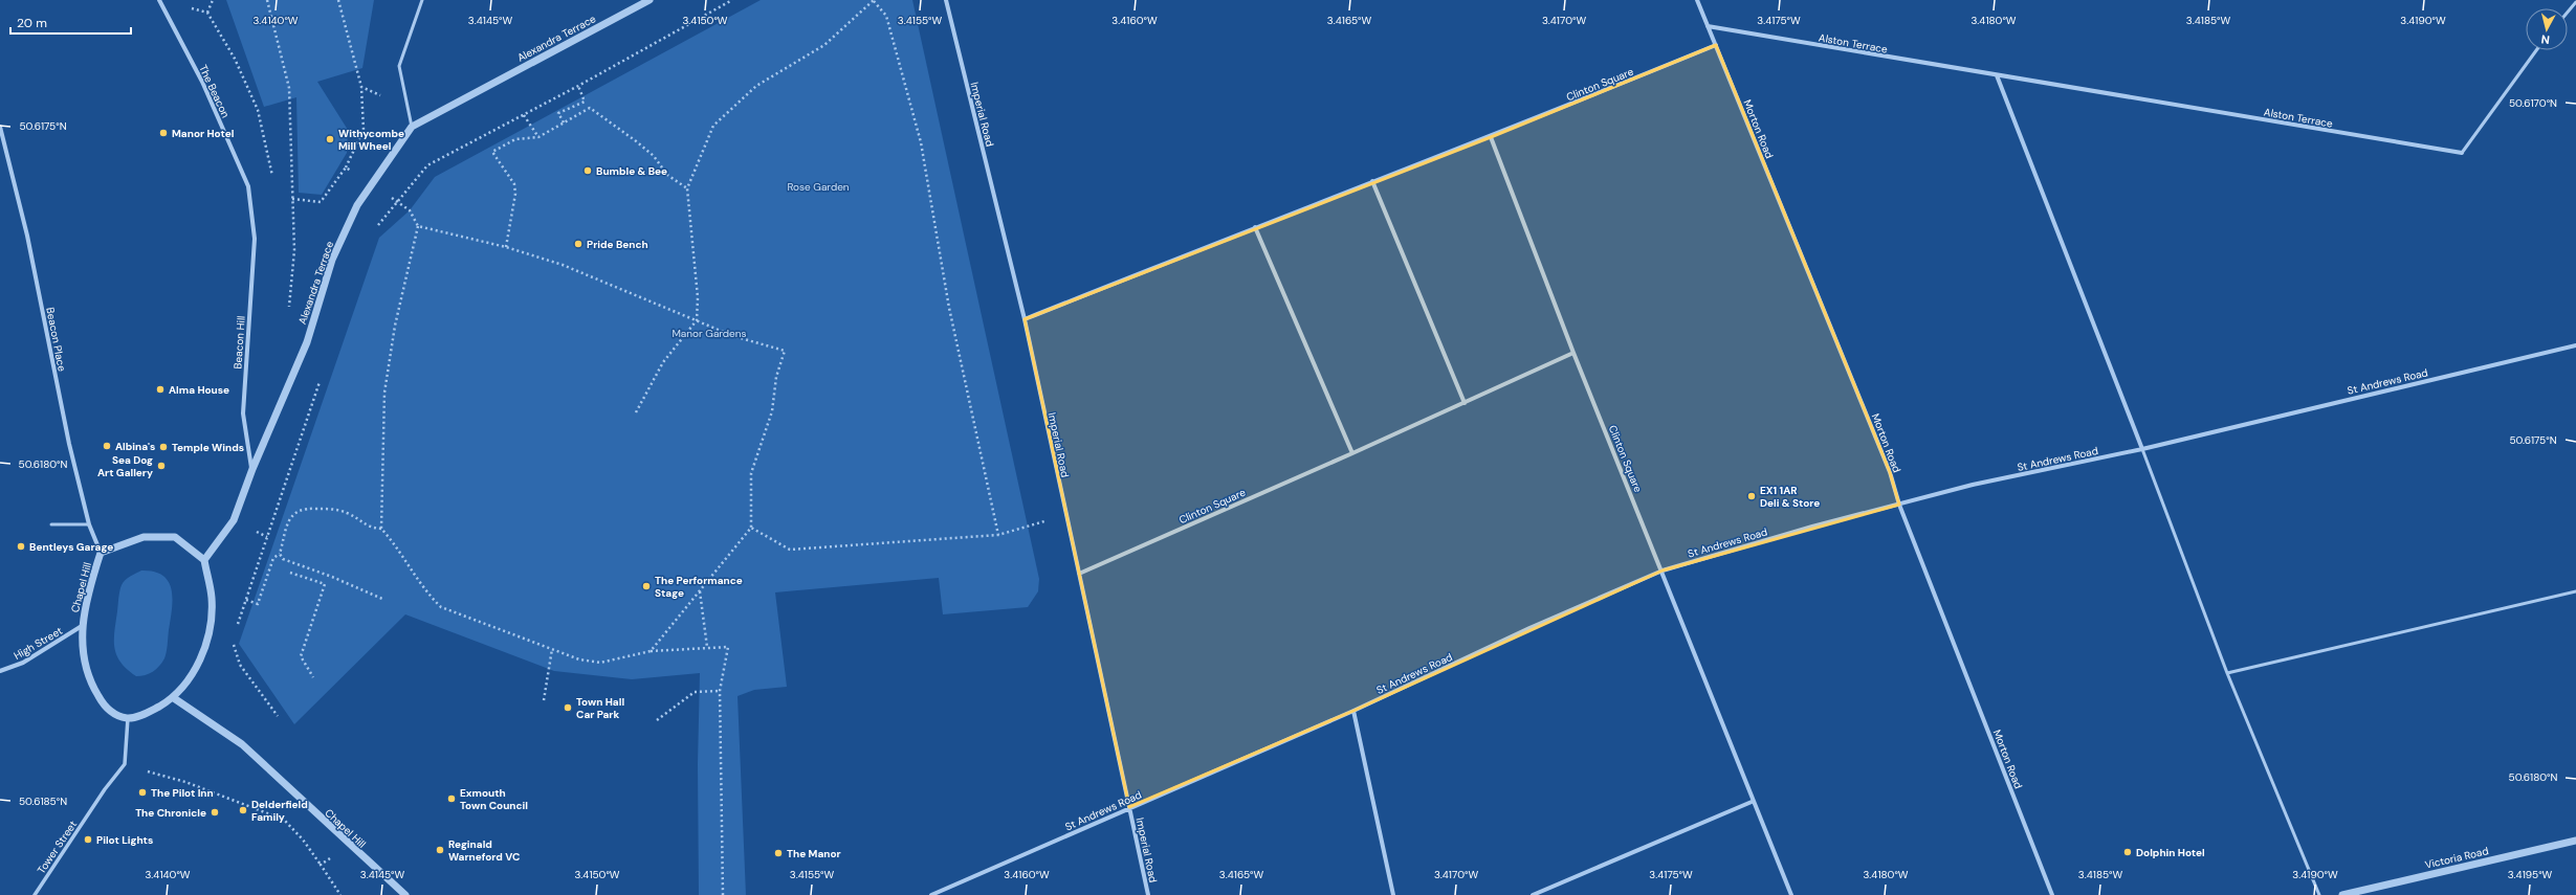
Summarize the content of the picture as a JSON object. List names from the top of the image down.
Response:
{
  "streets": {
    "street": [
      "Alexandra Terrace",
      "Alston Terrace",
      "Clinton Square",
      "The Beacon",
      "Imperial Road",
      "Morton Road",
      "Beacon Place",
      "Beacon Hill",
      "St Andrews Road",
      "Chapel Hill",
      "High Street",
      "Tower Street",
      "Victoria Road"
    ]
  },
  "crossings": [
    ["Alexandra Terrace", "Beacon Hill"],
    ["Alexandra Terrace", "Chapel Hill"],
    ["Alston Terrace", "Morton Road"],
    ["Clinton Square", "Imperial Road"],
    ["Clinton Square", "Morton Road"],
    ["Clinton Square", "St Andrews Road"],
    ["The Beacon", "Beacon Hill"],
    ["Imperial Road", "St Andrews Road"],
    ["Morton Road", "St Andrews Road"],
    ["Beacon Place", "Chapel Hill"],
    ["Chapel Hill", "High Street"]
  ],
  "parks": ["Rose Garden", "Manor Gardens"],
  "places": [
    "Manor Hotel",
    "Withycombe Mill Wheel",
    "Bumble & Bee",
    "Pride Bench",
    "Alma House",
    "Albina's",
    "Temple Winds",
    "Sea Dog Art Gallery",
    "EX1 1AR Deli & Store",
    "Bentleys Garage",
    "The Performance Stage",
    "Town Hall Car Park",
    "The Pilot Inn",
    "Exmouth Town Council",
    "Delderfield Family",
    "The Chronicle",
    "Pilot Lights",
    "Reginald Warneford VC",
    "Dolphin Hotel",
    "The Manor"
  ],
  "scale_bar": "20 m",
  "north": "bottom",
  "coordinates": [
    "3.4140°W",
    "3.4145°W",
    "3.4150°W",
    "3.4155°W",
    "3.4160°W",
    "3.4165°W",
    "3.4170°W",
    "3.4175°W",
    "3.4180°W",
    "3.4185°W",
    "3.4190°W",
    "50.6170°N",
    "50.6175°N",
    "50.6180°N",
    "50.6185°N",
    "3.4195°W"
  ]
}
